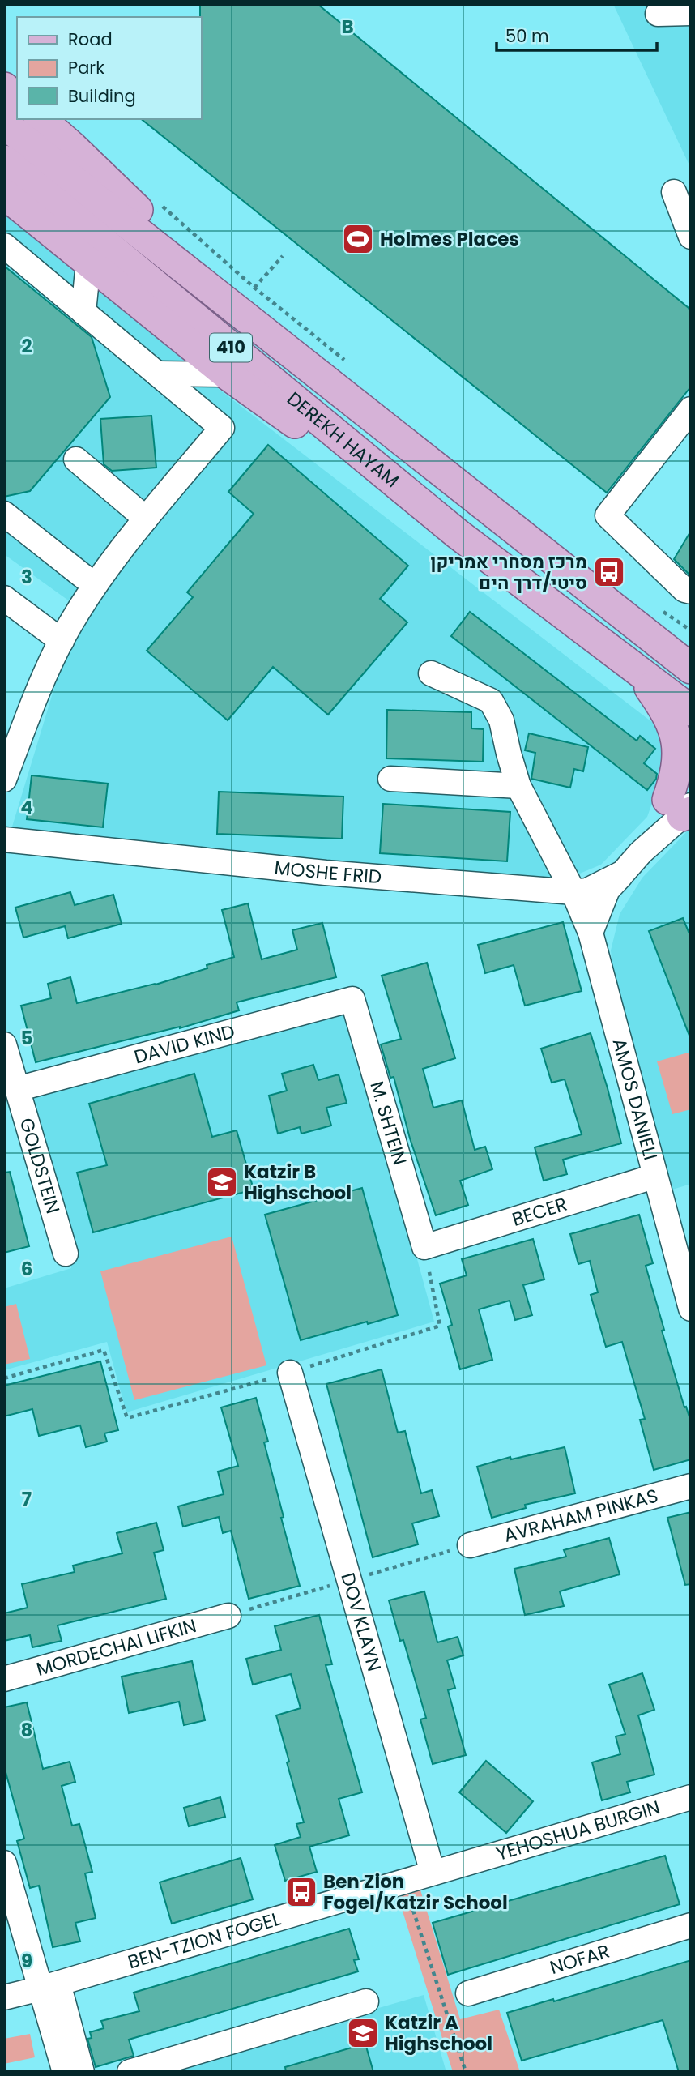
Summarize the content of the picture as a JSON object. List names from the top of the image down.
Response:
{
  "streets": {
    "main road": ["410", "DEREKH HAYAM"],
    "street": [
      "MOSHE FRID",
      "DAVID KIND",
      "AMOS DANIELI",
      "M. SHTEIN",
      "GOLDSTEIN",
      "BECER",
      "AVRAHAM PINKAS",
      "DOV KLAYN",
      "MORDECHAI LIFKIN",
      "YEHOSHUA BURGIN",
      "BEN-TZION FOGEL",
      "NOFAR"
    ]
  },
  "crossings": [
    ["MOSHE FRID", "AMOS DANIELI"],
    ["DAVID KIND", "M. SHTEIN"],
    ["DAVID KIND", "GOLDSTEIN"],
    ["AMOS DANIELI", "BECER"],
    ["M. SHTEIN", "BECER"],
    ["DOV KLAYN", "YEHOSHUA BURGIN"],
    ["DOV KLAYN", "BEN-TZION FOGEL"],
    ["YEHOSHUA BURGIN", "BEN-TZION FOGEL"]
  ],
  "places": {
    "sports": ["Holmes Places"],
    "bus stop": ["מרכז מסחרי אמריקן סיטי/דרך הים", "Ben Zion Fogel/Katzir School"],
    "school or university": ["Katzir B Highschool", "Katzir A Highschool"]
  },
  "legend": ["Road", "Park", "Building"],
  "scale_bar": "50 m",
  "grid": {
    "columns": ["B"],
    "rows": [
      "2",
      "3",
      "4",
      "5",
      "6",
      "7",
      "8",
      "9"
    ]
  }
}
